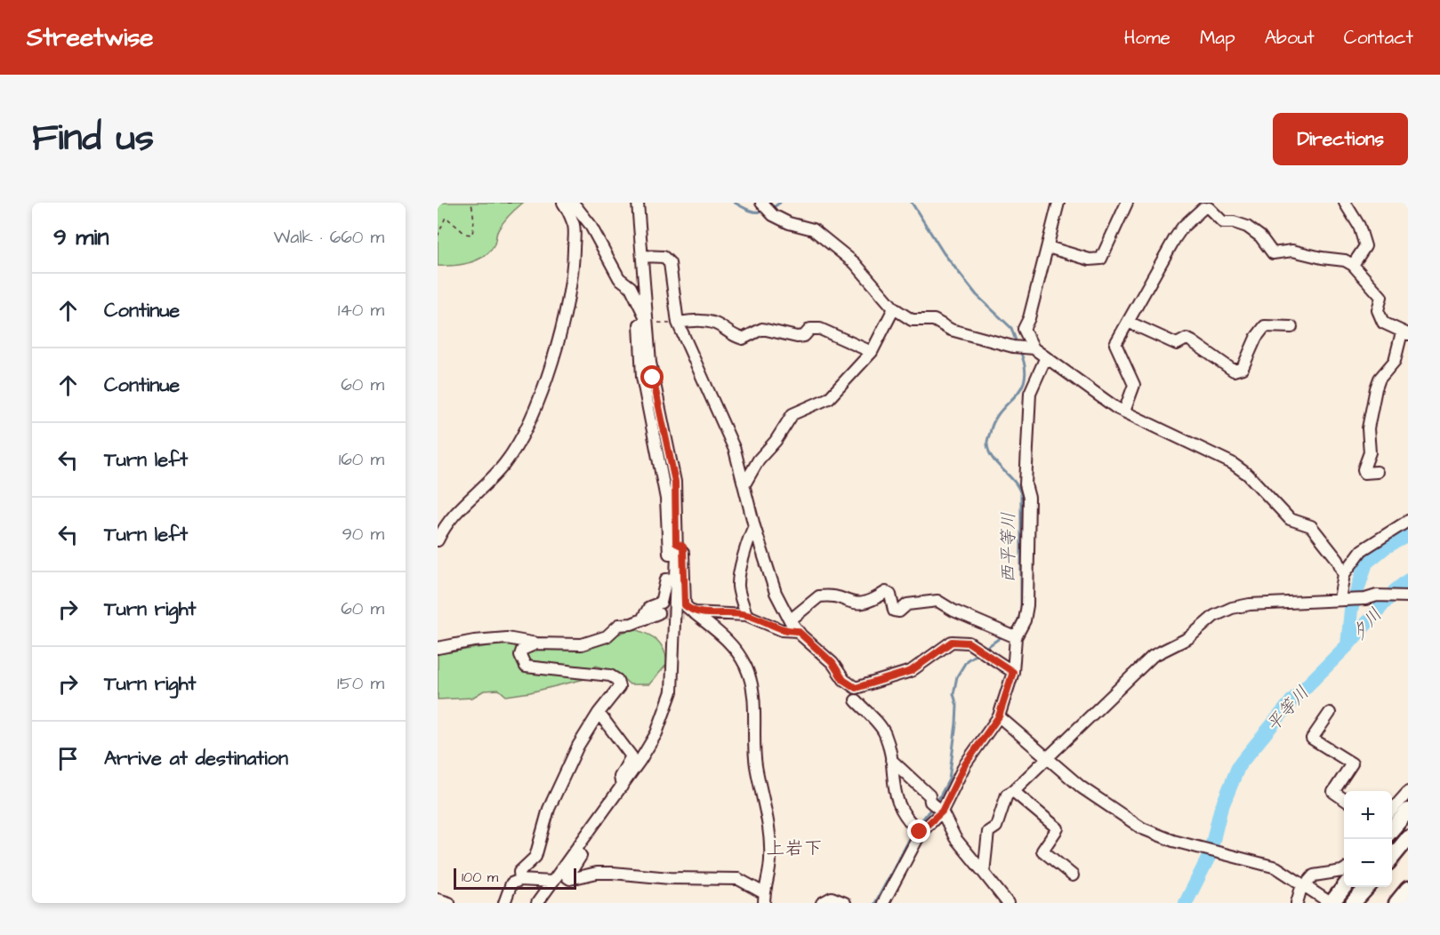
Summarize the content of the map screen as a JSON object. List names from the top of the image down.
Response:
{
  "districts": ["上岩下"],
  "water": ["西平等川", "夕川", "平等川"],
  "scale_bar": "100 m",
  "page": {
    "header": "Streetwise",
    "nav": [
      "Home",
      "Map",
      "About",
      "Contact"
    ],
    "title": "Find us",
    "buttons": "Directions",
    "heading": ["9 min", "Walk · 660 m"],
    "list": [
      ["Continue", "140 m"],
      ["Continue", "60 m"],
      ["Turn left", "160 m"],
      ["Turn left", "90 m"],
      ["Turn right", "60 m"],
      ["Turn right", "150 m"],
      "Arrive at destination"
    ],
    "map_buttons": ["+", "−"],
    "scale": "100 m"
  }
}
